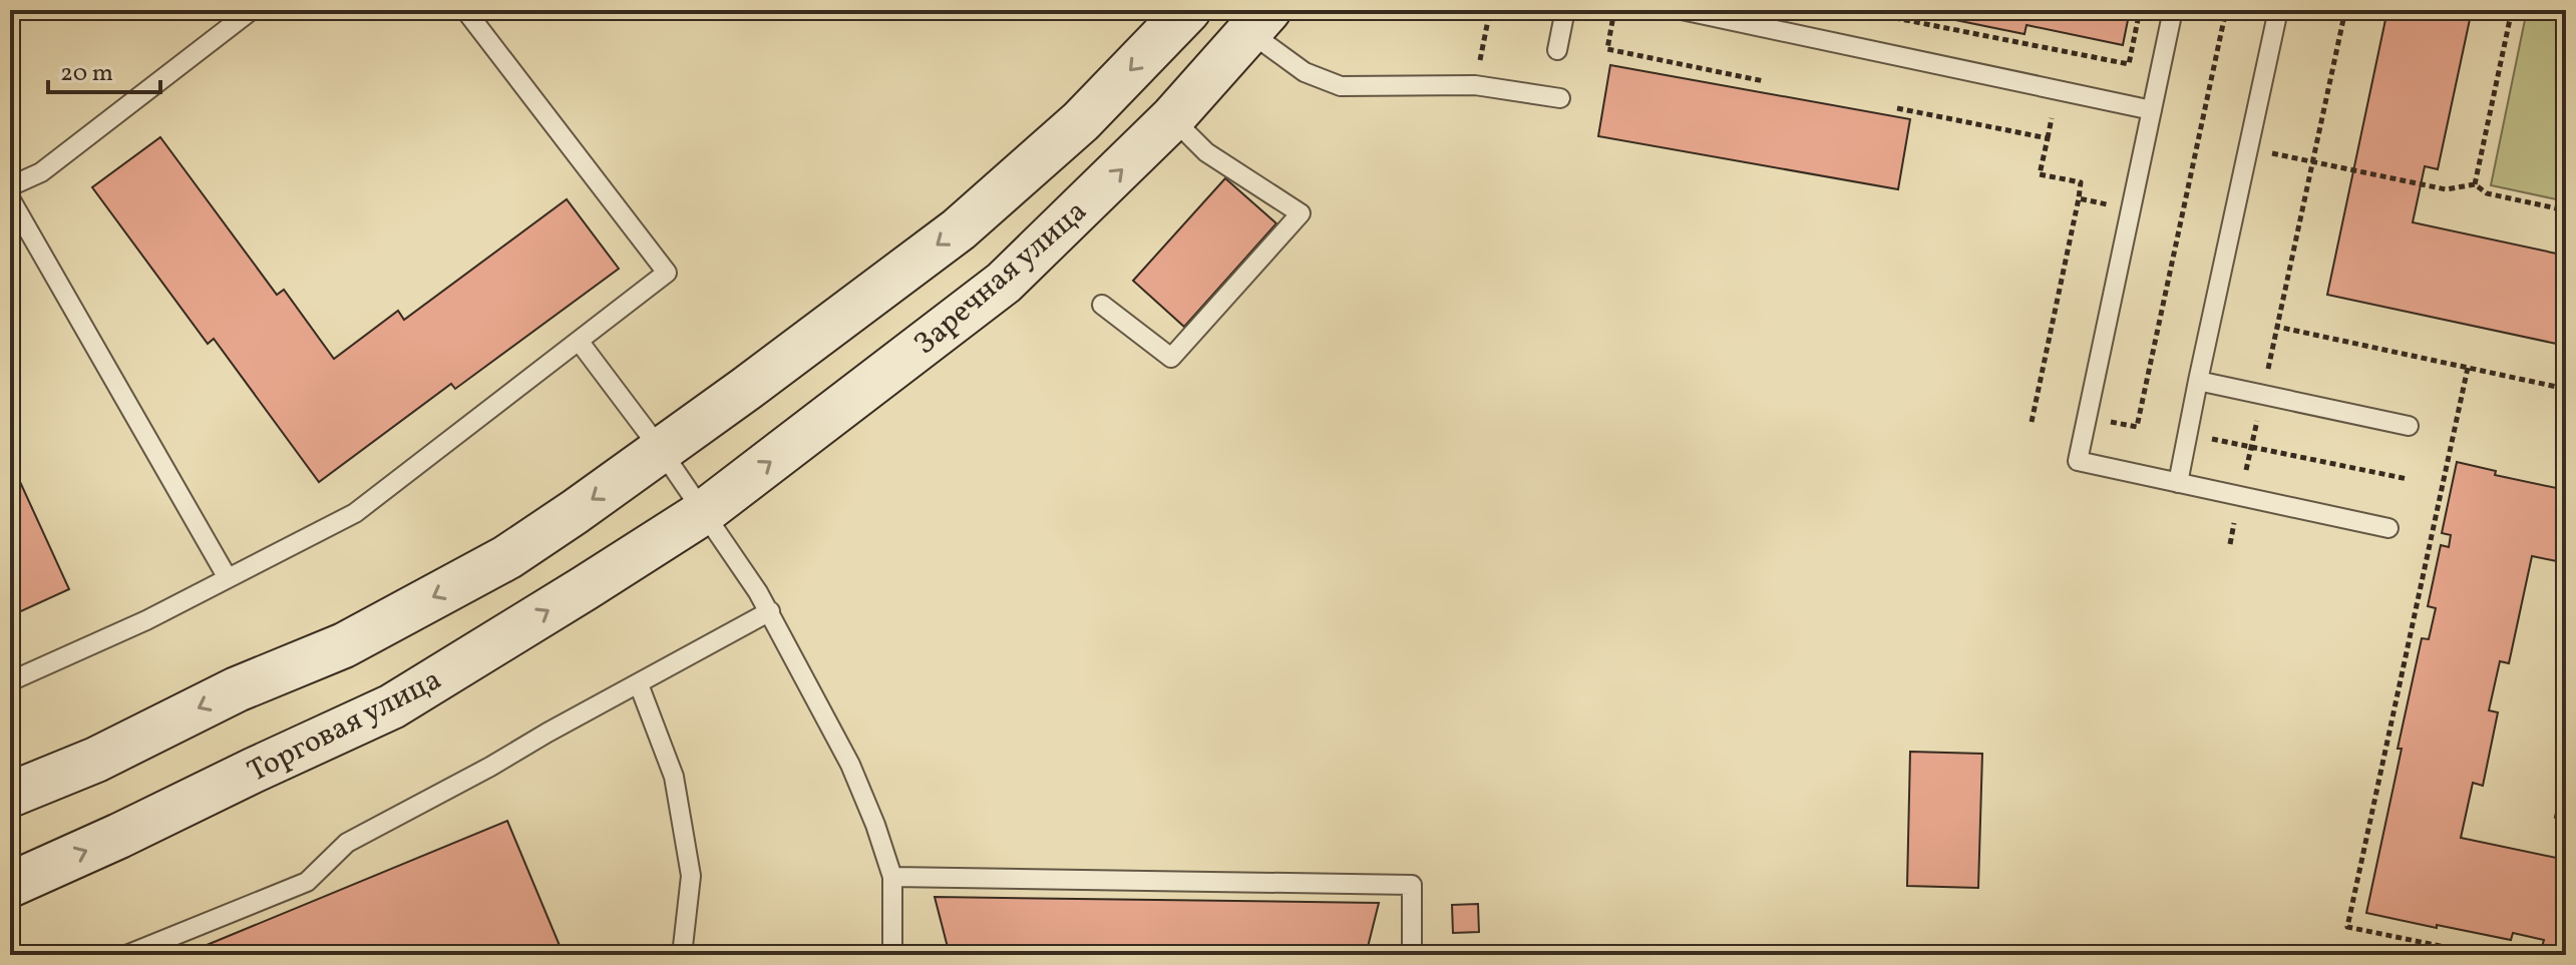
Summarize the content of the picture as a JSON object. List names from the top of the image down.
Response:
{
  "streets": {
    "street": ["Заречная улица", "Торговая улица"]
  },
  "crossings": [
    ["Заречная улица", "Торговая улица"]
  ],
  "scale_bar": "20 m"
}
